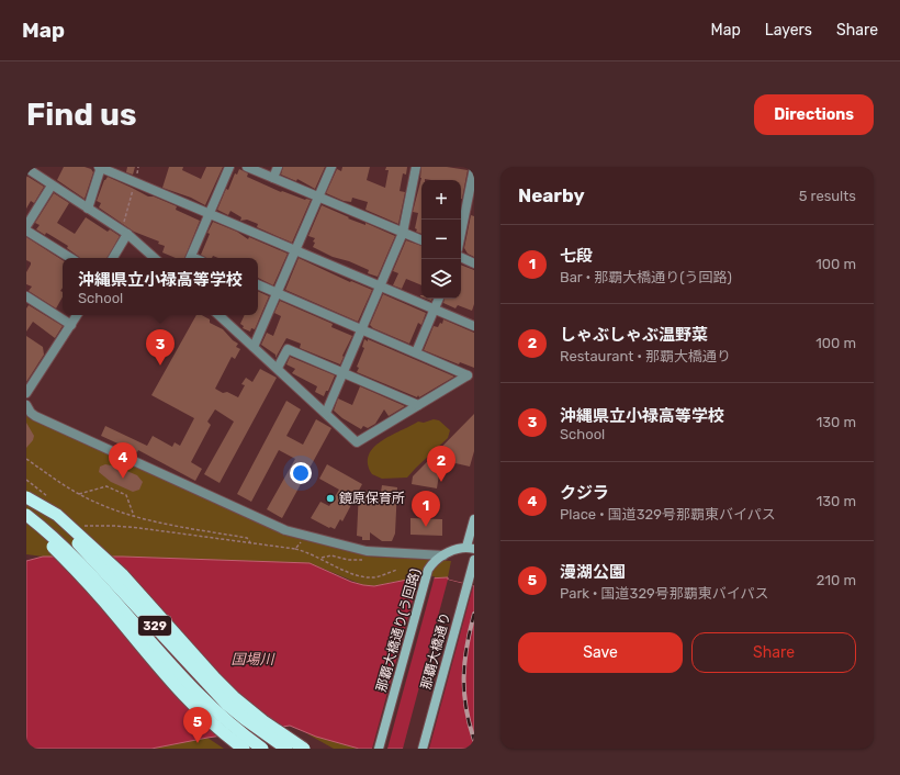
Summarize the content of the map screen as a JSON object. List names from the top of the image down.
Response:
{
  "streets": {
    "highway": ["329"],
    "main road": ["那覇大橋通り(う回路)", "那覇大橋通り"]
  },
  "water": ["国場川"],
  "places": ["鏡原保育所"],
  "page": {
    "header": "Map",
    "nav": ["Map", "Layers", "Share"],
    "buttons": [
      "Directions",
      ["Save", "Share"]
    ],
    "title": "Find us",
    "heading": ["Nearby", "5 results"],
    "map_buttons": ["+", "−"],
    "list": [
      {
        "mark": "1",
        "name": "七段",
        "note": "Bar · 那覇大橋通り(う回路)",
        "value": "100 m"
      },
      {
        "mark": "2",
        "name": "しゃぶしゃぶ温野菜",
        "note": "Restaurant · 那覇大橋通り",
        "value": "100 m"
      },
      {
        "mark": "3",
        "name": "沖縄県立小禄高等学校",
        "note": "School",
        "value": "130 m"
      },
      {
        "mark": "4",
        "name": "クジラ",
        "note": "Place · 国道329号那覇東バイパス",
        "value": "130 m"
      },
      {
        "mark": "5",
        "name": "漫湖公園",
        "note": "Park · 国道329号那覇東バイパス",
        "value": "210 m"
      }
    ],
    "popup": ["沖縄県立小禄高等学校", "School"],
    "pins": [
      "3",
      "4",
      "2",
      "1",
      "5"
    ]
  }
}
